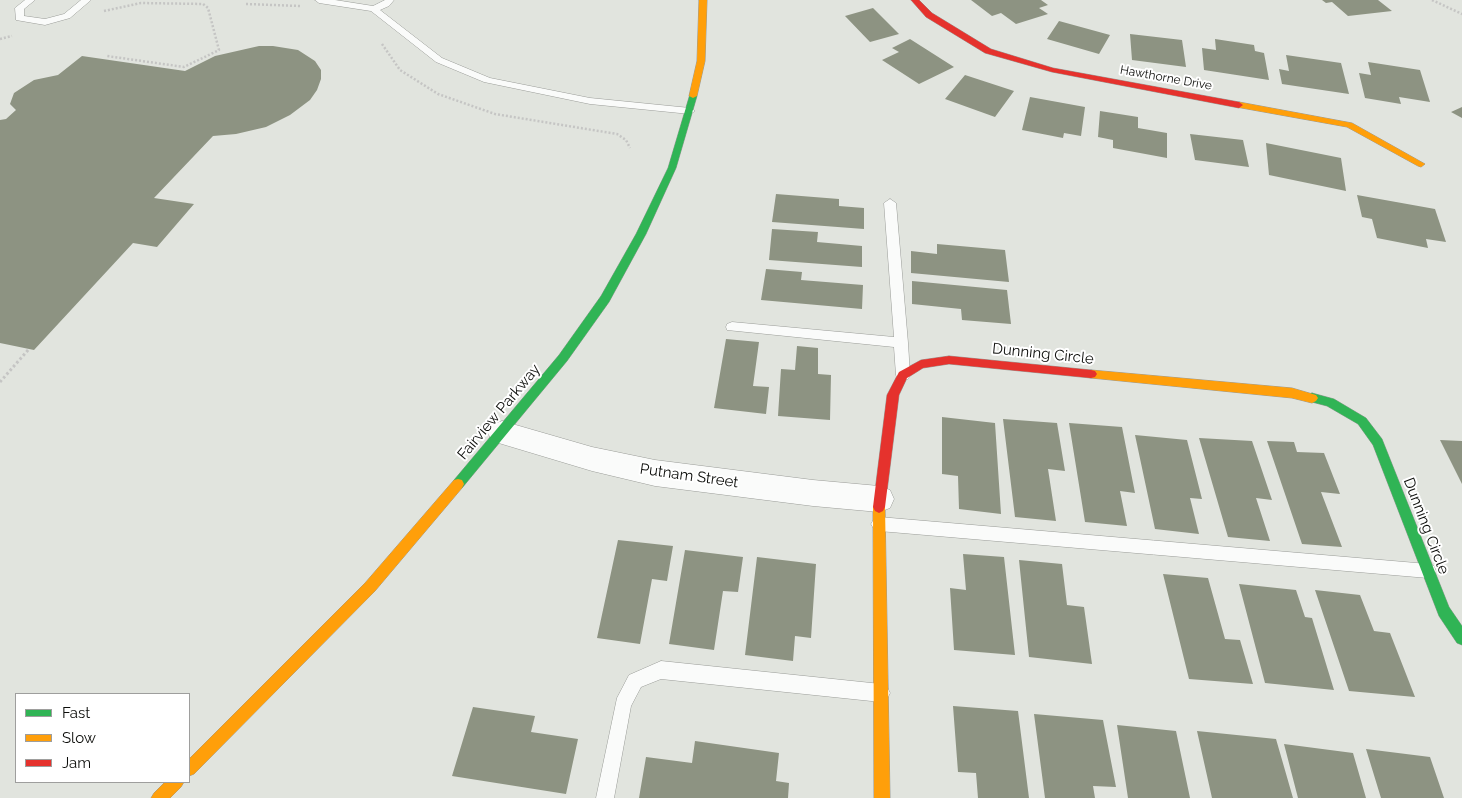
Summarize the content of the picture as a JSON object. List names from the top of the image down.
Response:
{
  "streets": {
    "street": [
      "Hawthorne Drive",
      "Dunning Circle",
      "Fairview Parkway",
      "Putnam Street"
    ]
  },
  "crossings": [
    ["Fairview Parkway", "Putnam Street"]
  ],
  "legend": ["Fast", "Slow", "Jam"]
}
